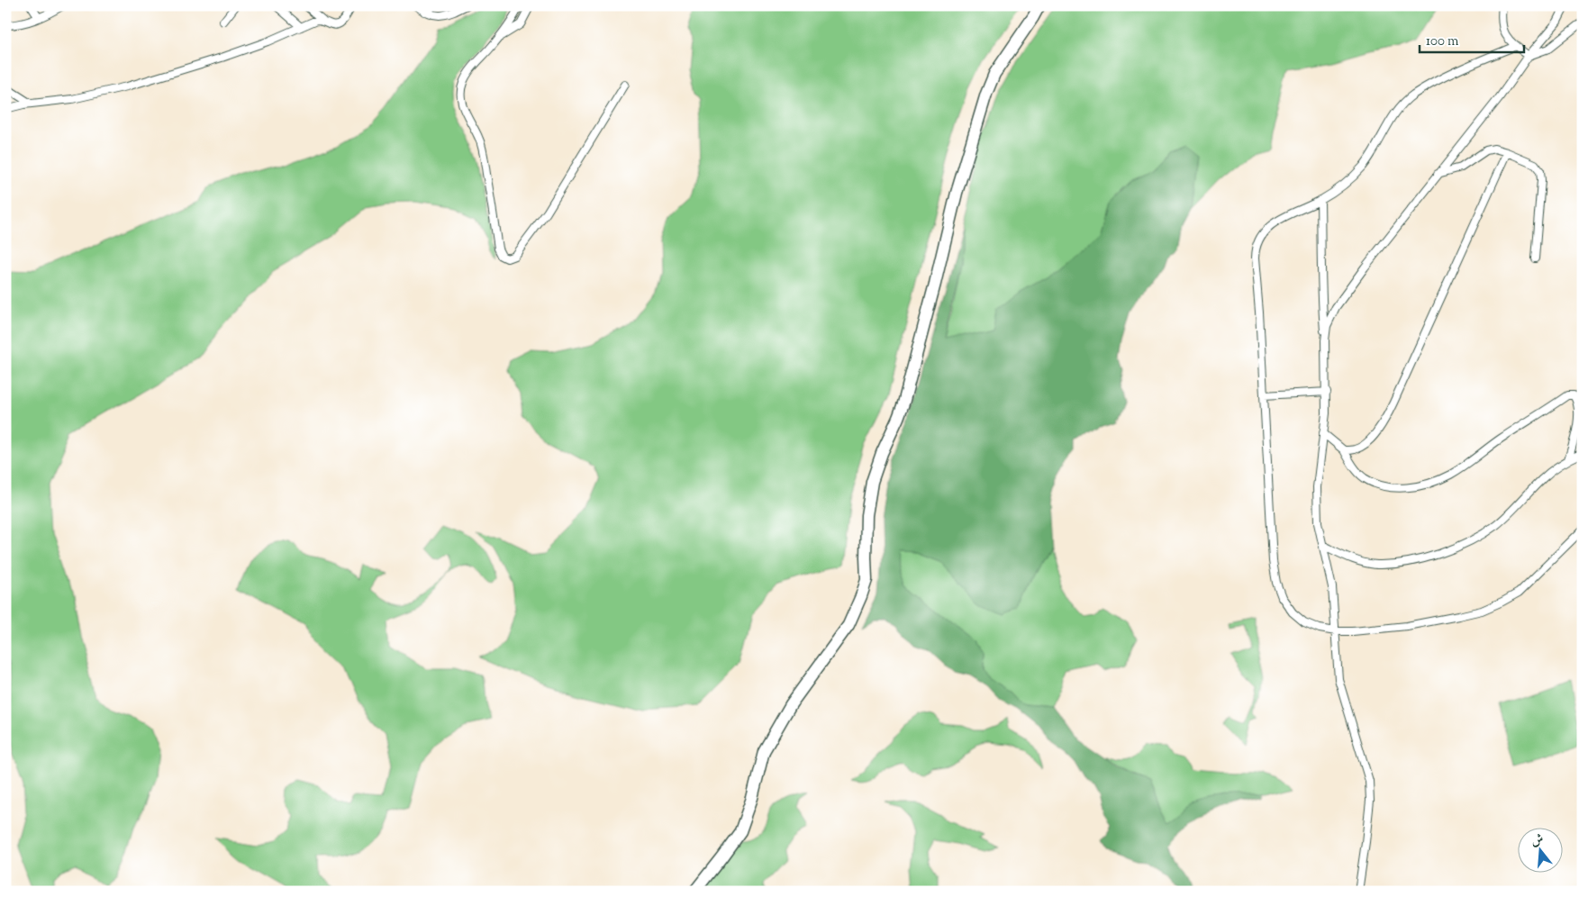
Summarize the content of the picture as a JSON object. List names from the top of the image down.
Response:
{
  "scale_bar": "100 m",
  "north": "top"
}
